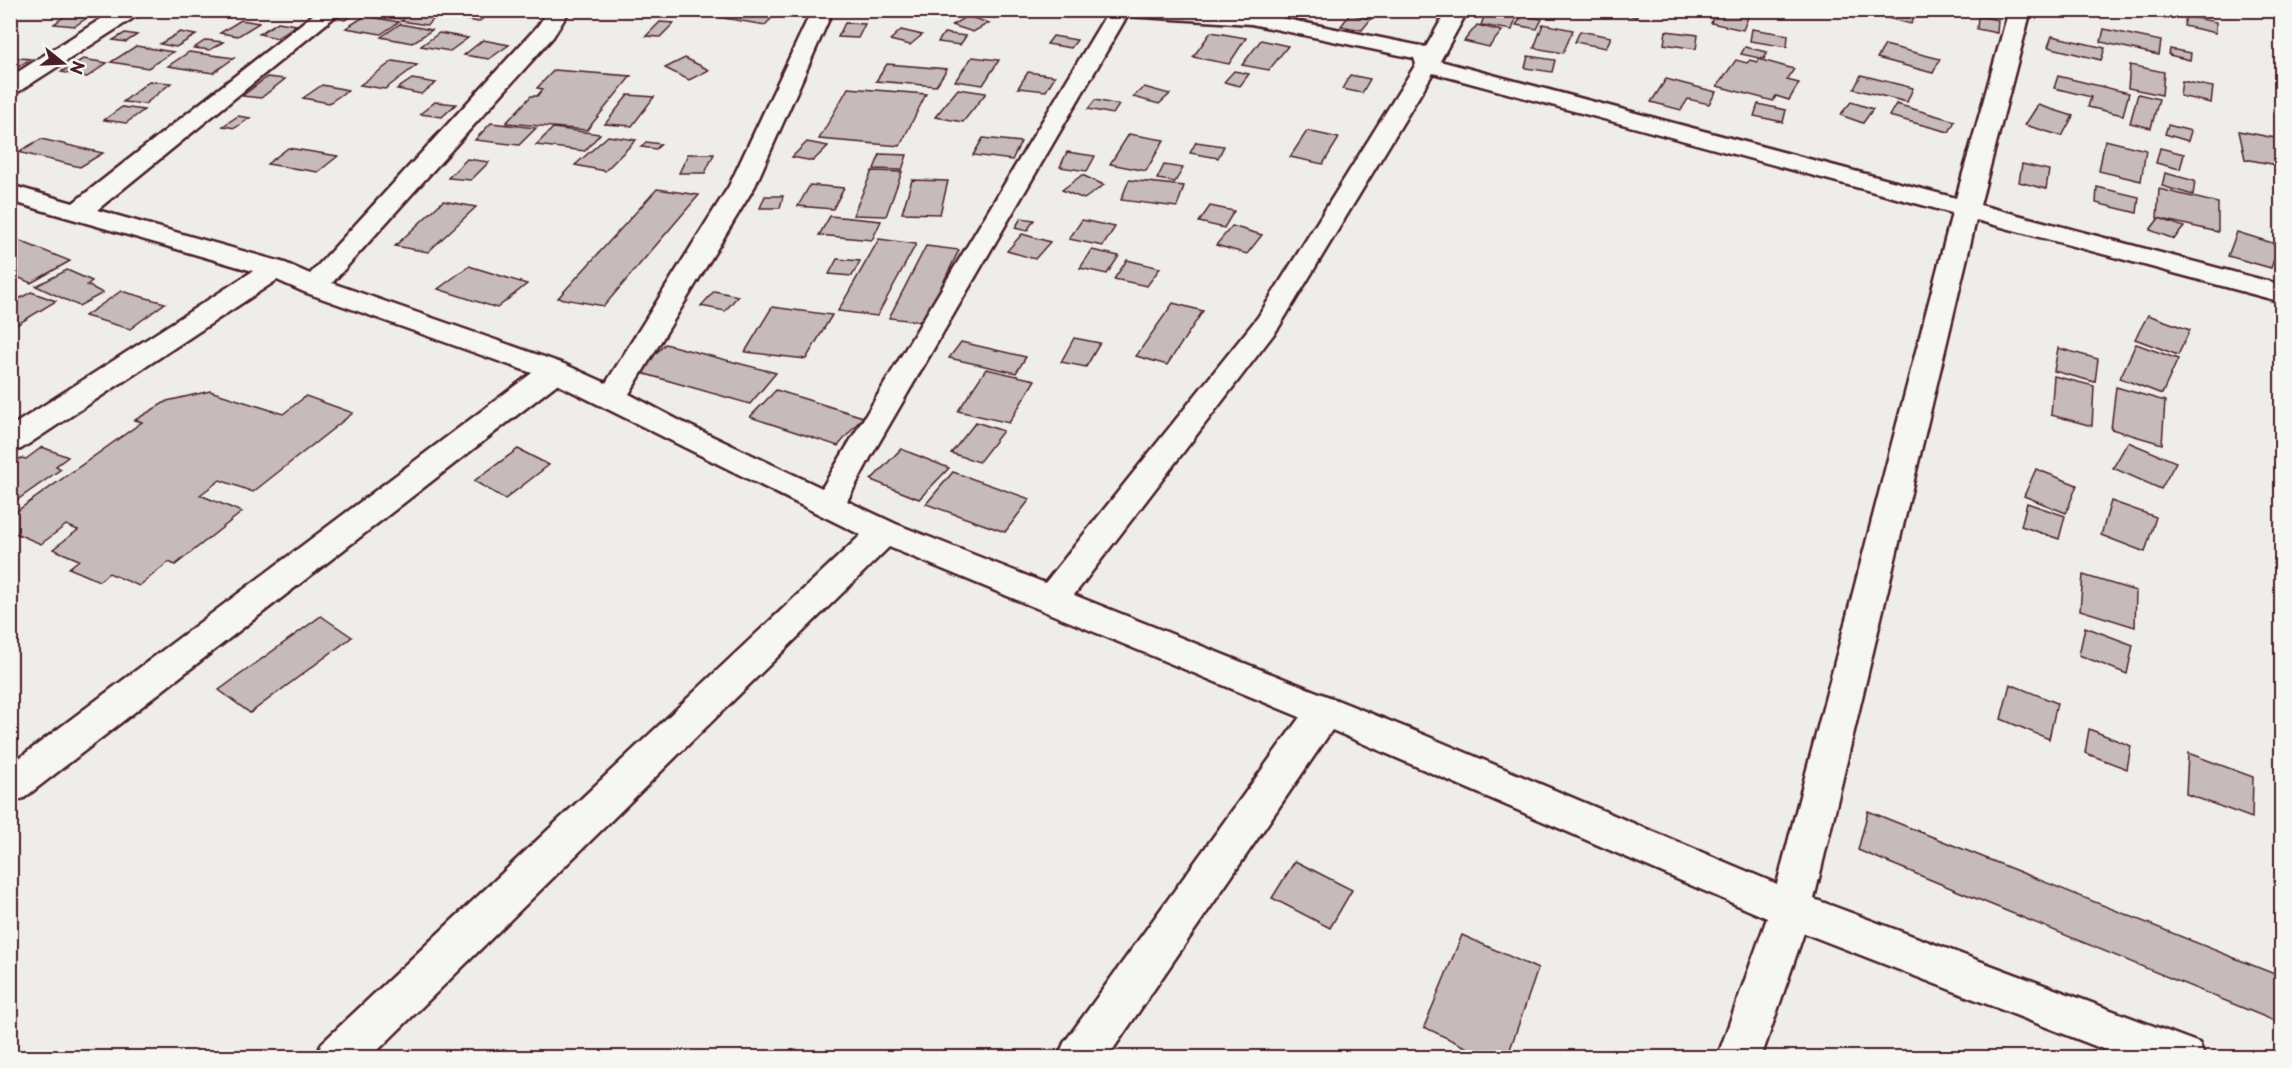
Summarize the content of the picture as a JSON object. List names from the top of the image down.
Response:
{
  "north": "right"
}
